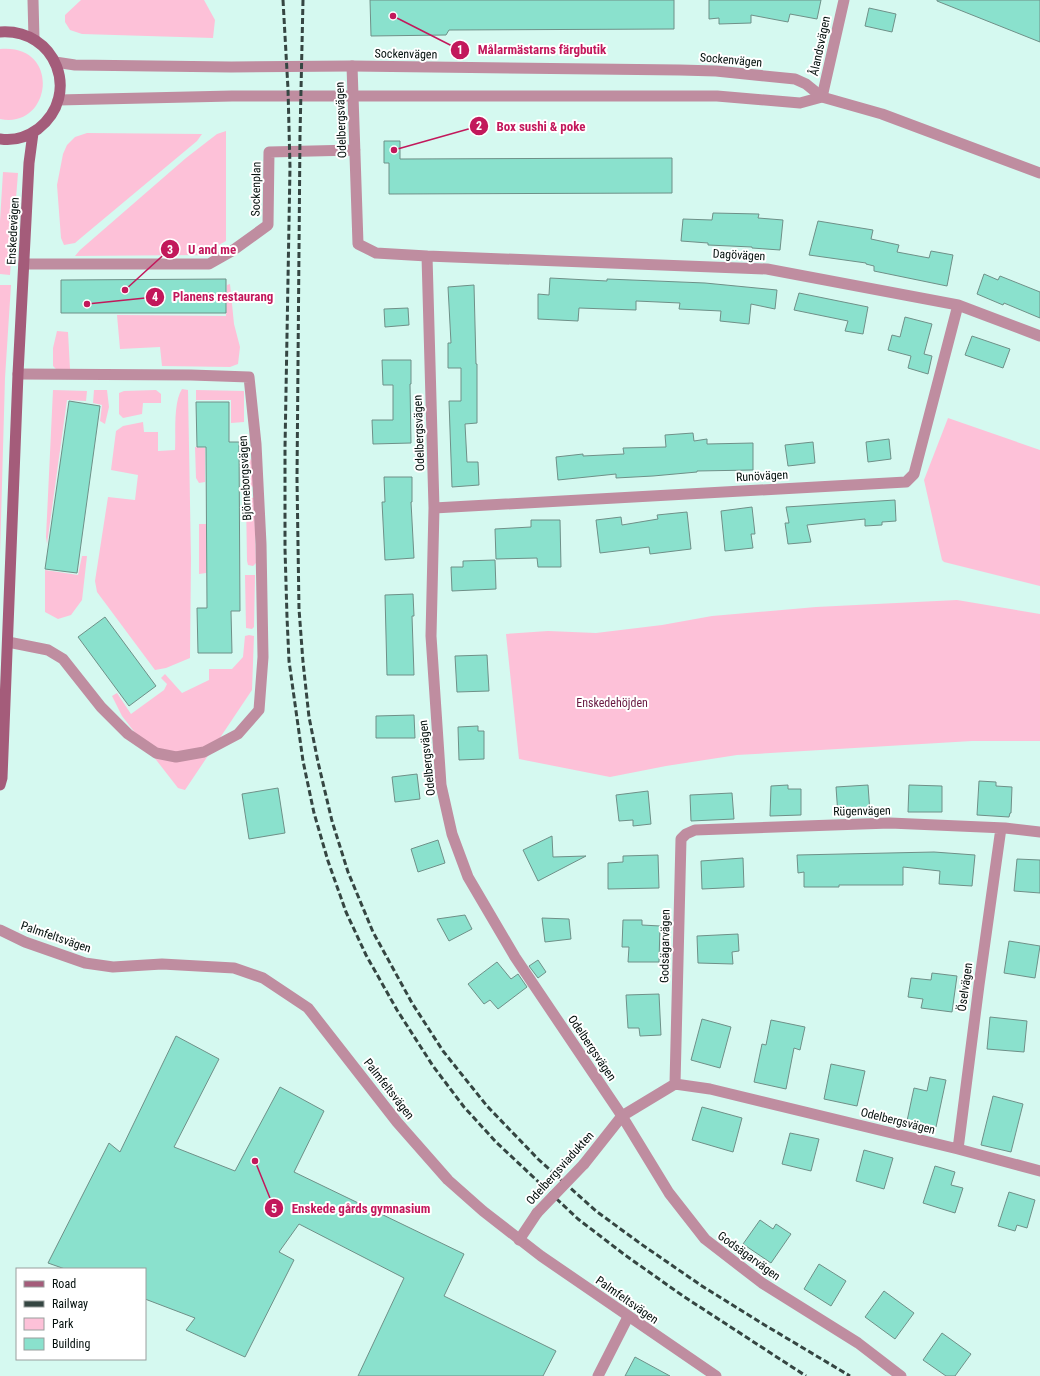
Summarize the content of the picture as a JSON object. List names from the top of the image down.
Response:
{
  "streets": {
    "main road": ["Enskedevägen"],
    "street": [
      "Ålandsvägen",
      "Sockenvägen",
      "Odelbergsvägen",
      "Sockenplan",
      "Dagövägen",
      "Runövägen",
      "Björneborgsvägen",
      "Rügenvägen",
      "Palmfeltsvägen",
      "Godsägarvägen",
      "Öselvägen",
      "Odelbergsviadukten"
    ]
  },
  "crossings": [
    ["Ålandsvägen", "Sockenvägen"],
    ["Sockenvägen", "Odelbergsvägen"],
    ["Odelbergsvägen", "Sockenplan"],
    ["Odelbergsvägen", "Dagövägen"],
    ["Odelbergsvägen", "Runövägen"],
    ["Odelbergsvägen", "Godsägarvägen"],
    ["Odelbergsvägen", "Öselvägen"],
    ["Odelbergsvägen", "Odelbergsviadukten"],
    ["Sockenplan", "Enskedevägen"],
    ["Enskedevägen", "Björneborgsvägen"],
    ["Dagövägen", "Runövägen"],
    ["Rügenvägen", "Godsägarvägen"],
    ["Rügenvägen", "Öselvägen"],
    ["Palmfeltsvägen", "Odelbergsviadukten"],
    ["Godsägarvägen", "Odelbergsviadukten"]
  ],
  "parks": ["Enskedehöjden"],
  "places": [
    "Målarmästarns färgbutik",
    "Box sushi & poke",
    "U and me",
    "Planens restaurang",
    "Enskede gårds gymnasium"
  ],
  "legend": [
    "Road",
    "Railway",
    "Park",
    "Building"
  ]
}
